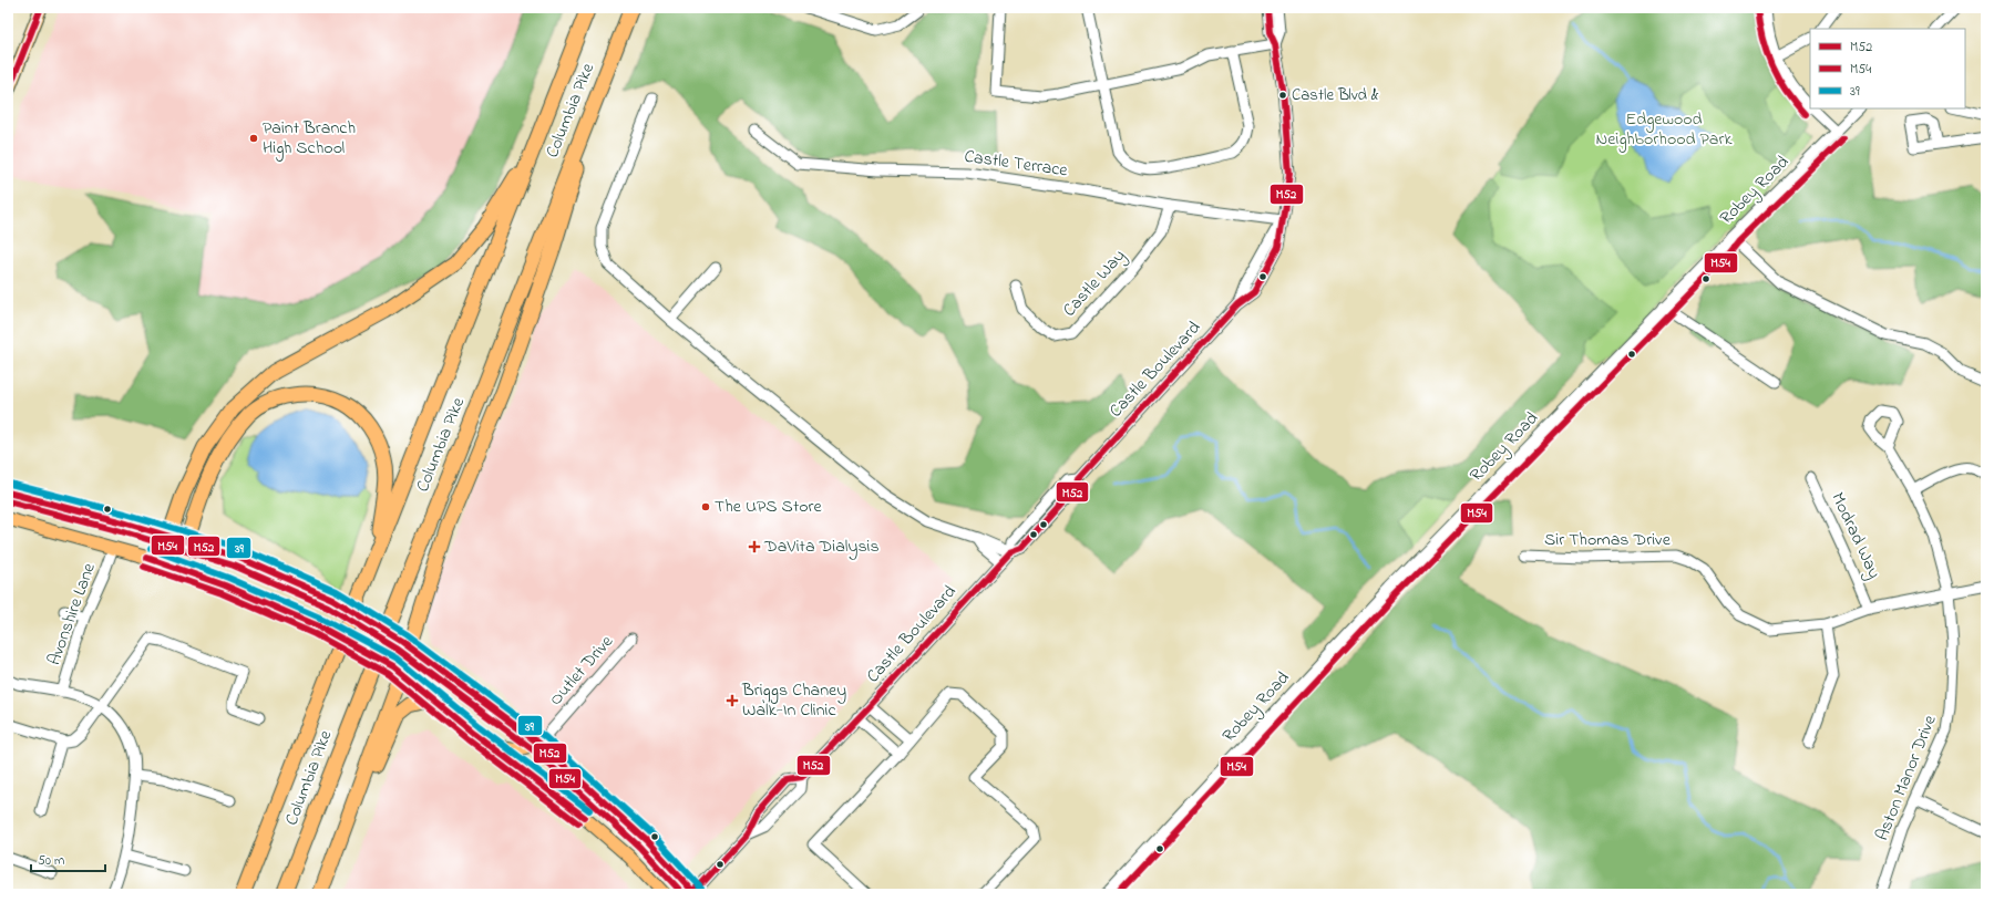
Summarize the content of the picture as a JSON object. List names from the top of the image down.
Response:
{
  "streets": {
    "highway": ["Columbia Pike"],
    "street": [
      "Castle Terrace",
      "Robey Road",
      "Castle Way",
      "Castle Boulevard",
      "Modrad Way",
      "Sir Thomas Drive",
      "Avonshire Lane",
      "Outlet Drive",
      "Aston Manor Drive"
    ]
  },
  "crossings": [
    ["Castle Terrace", "Castle Way"],
    ["Castle Terrace", "Castle Boulevard"],
    ["Modrad Way", "Sir Thomas Drive"],
    ["Sir Thomas Drive", "Aston Manor Drive"]
  ],
  "parks": ["Edgewood Neighborhood Park"],
  "places": {
    "other": ["Castle Blvd &", "Paint Branch High School", "The UPS Store"],
    "health": ["DaVita Dialysis", "Briggs Chaney Walk-In Clinic"]
  },
  "lines": ["transit line M52", "transit line M54", "transit line 39"],
  "legend": ["M52", "M54", "39"],
  "scale_bar": "50 m"
}
